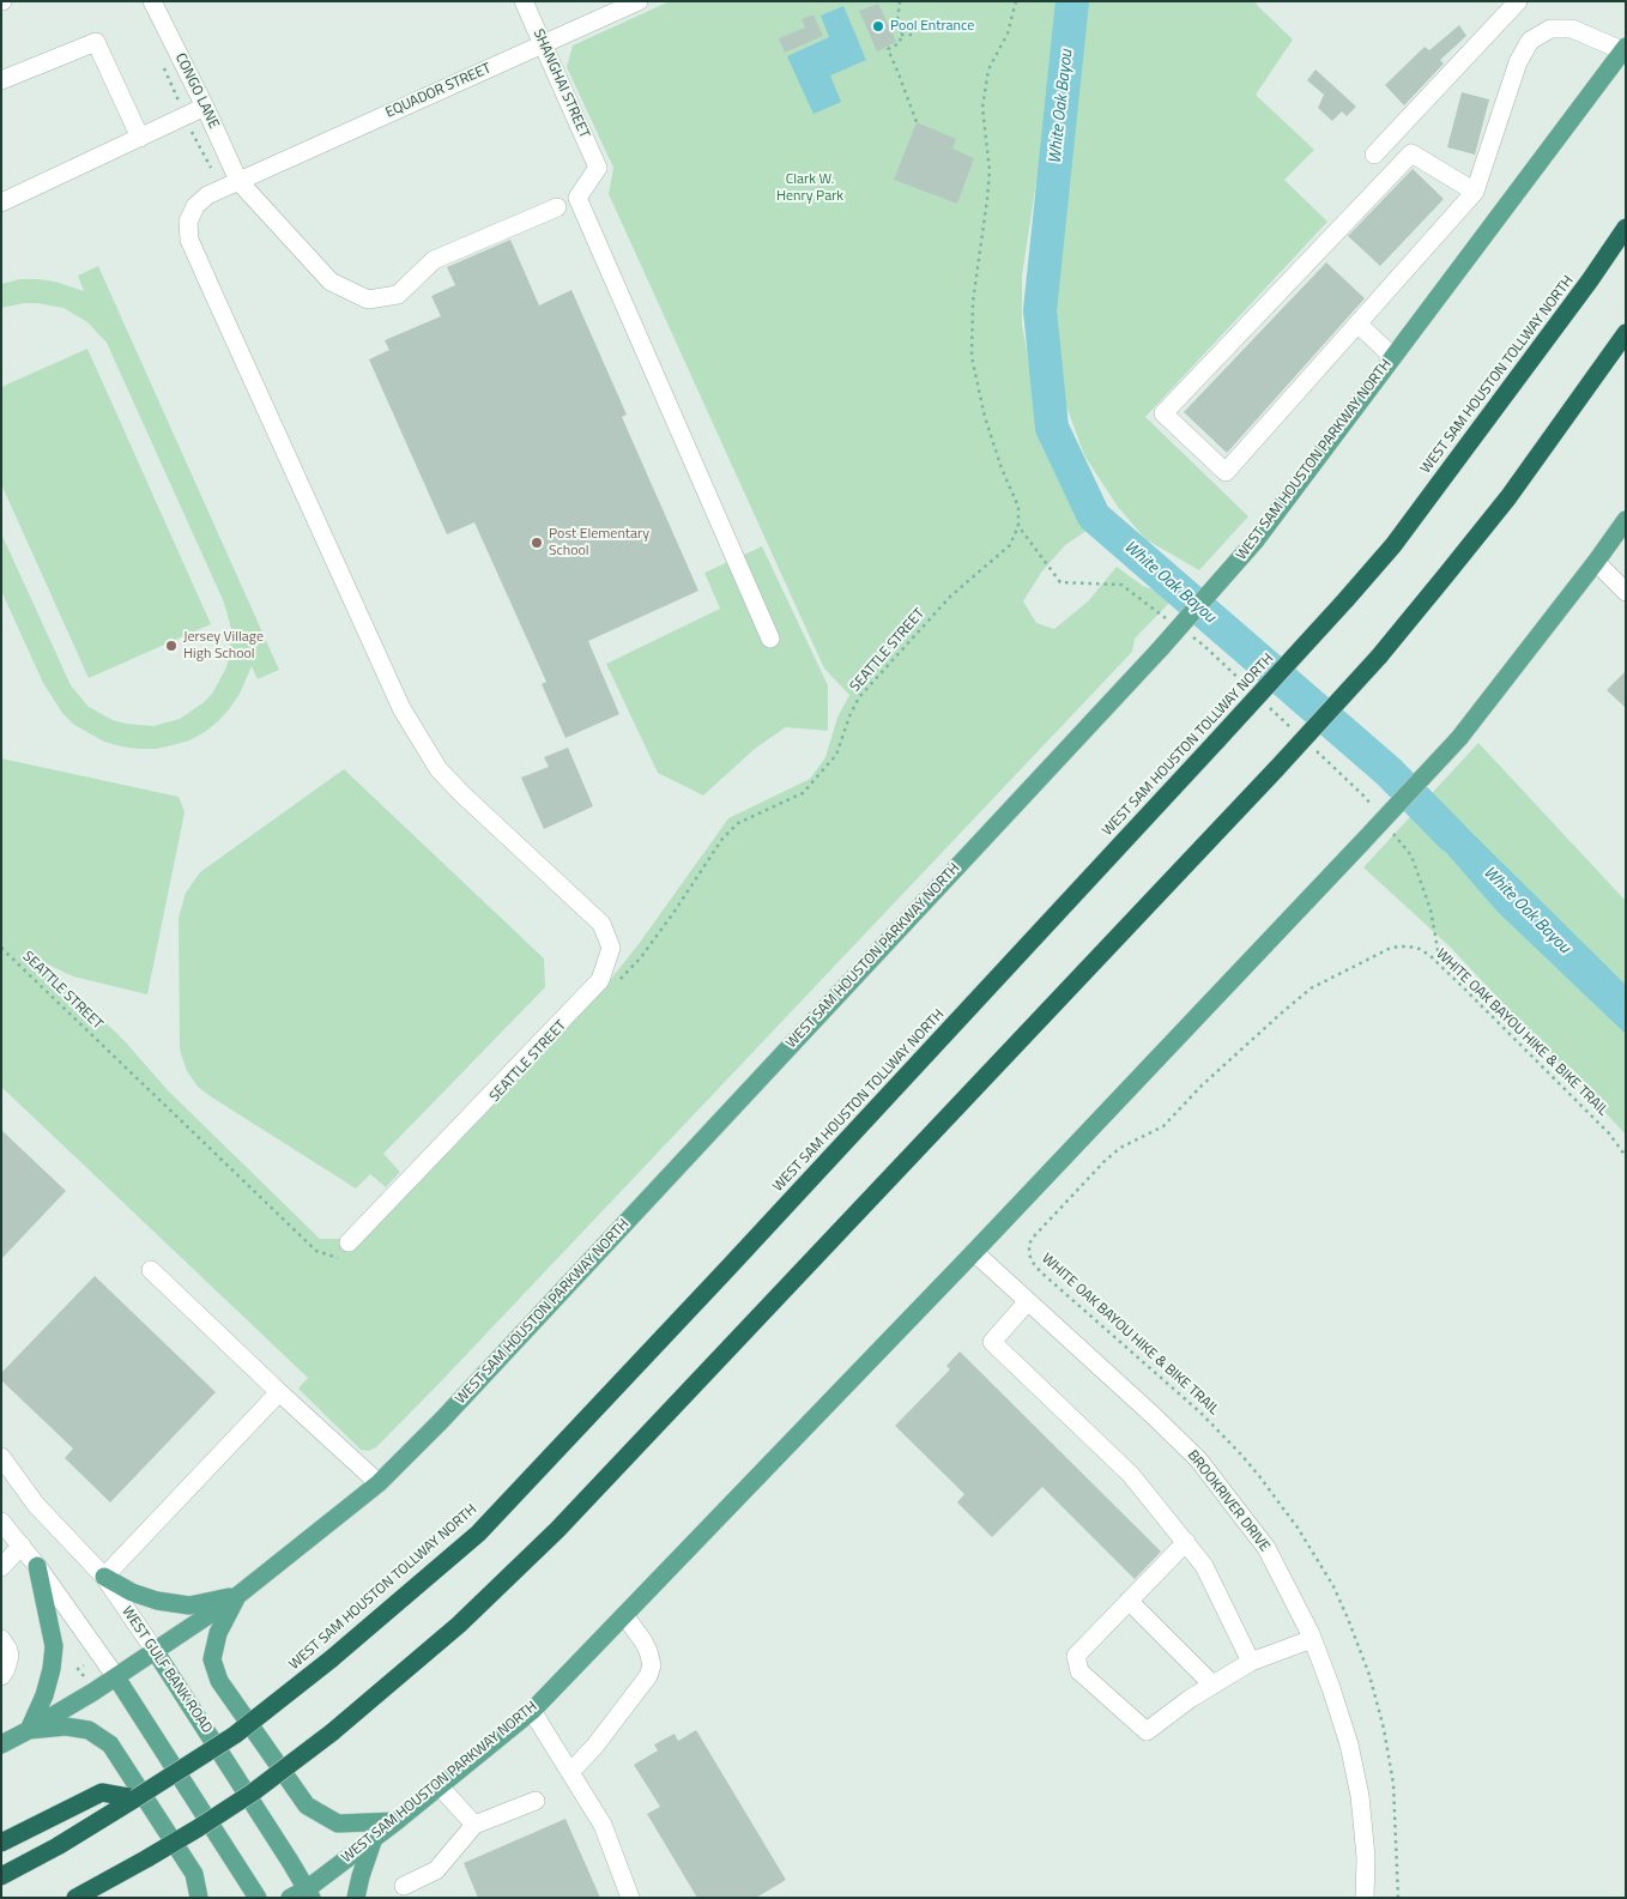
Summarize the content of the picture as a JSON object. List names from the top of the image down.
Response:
{
  "streets": {
    "highway": ["WEST SAM HOUSTON TOLLWAY NORTH"],
    "main road": ["WEST SAM HOUSTON PARKWAY NORTH", "WEST GULF BANK ROAD"],
    "street": [
      "SHANGHAI STREET",
      "CONGO LANE",
      "EQUADOR STREET",
      "BROOKRIVER DRIVE"
    ],
    "path": ["SEATTLE STREET", "WHITE OAK BAYOU HIKE & BIKE TRAIL"]
  },
  "crossings": [
    ["SHANGHAI STREET", "EQUADOR STREET"],
    ["CONGO LANE", "EQUADOR STREET"],
    ["EQUADOR STREET", "SEATTLE STREET"],
    ["WEST SAM HOUSTON PARKWAY NORTH", "BROOKRIVER DRIVE"],
    ["WEST SAM HOUSTON PARKWAY NORTH", "WEST GULF BANK ROAD"]
  ],
  "water": ["White Oak Bayou"],
  "parks": ["Clark W. Henry Park"],
  "places": ["Pool Entrance", "Post Elementary School", "Jersey Village High School"]
}
